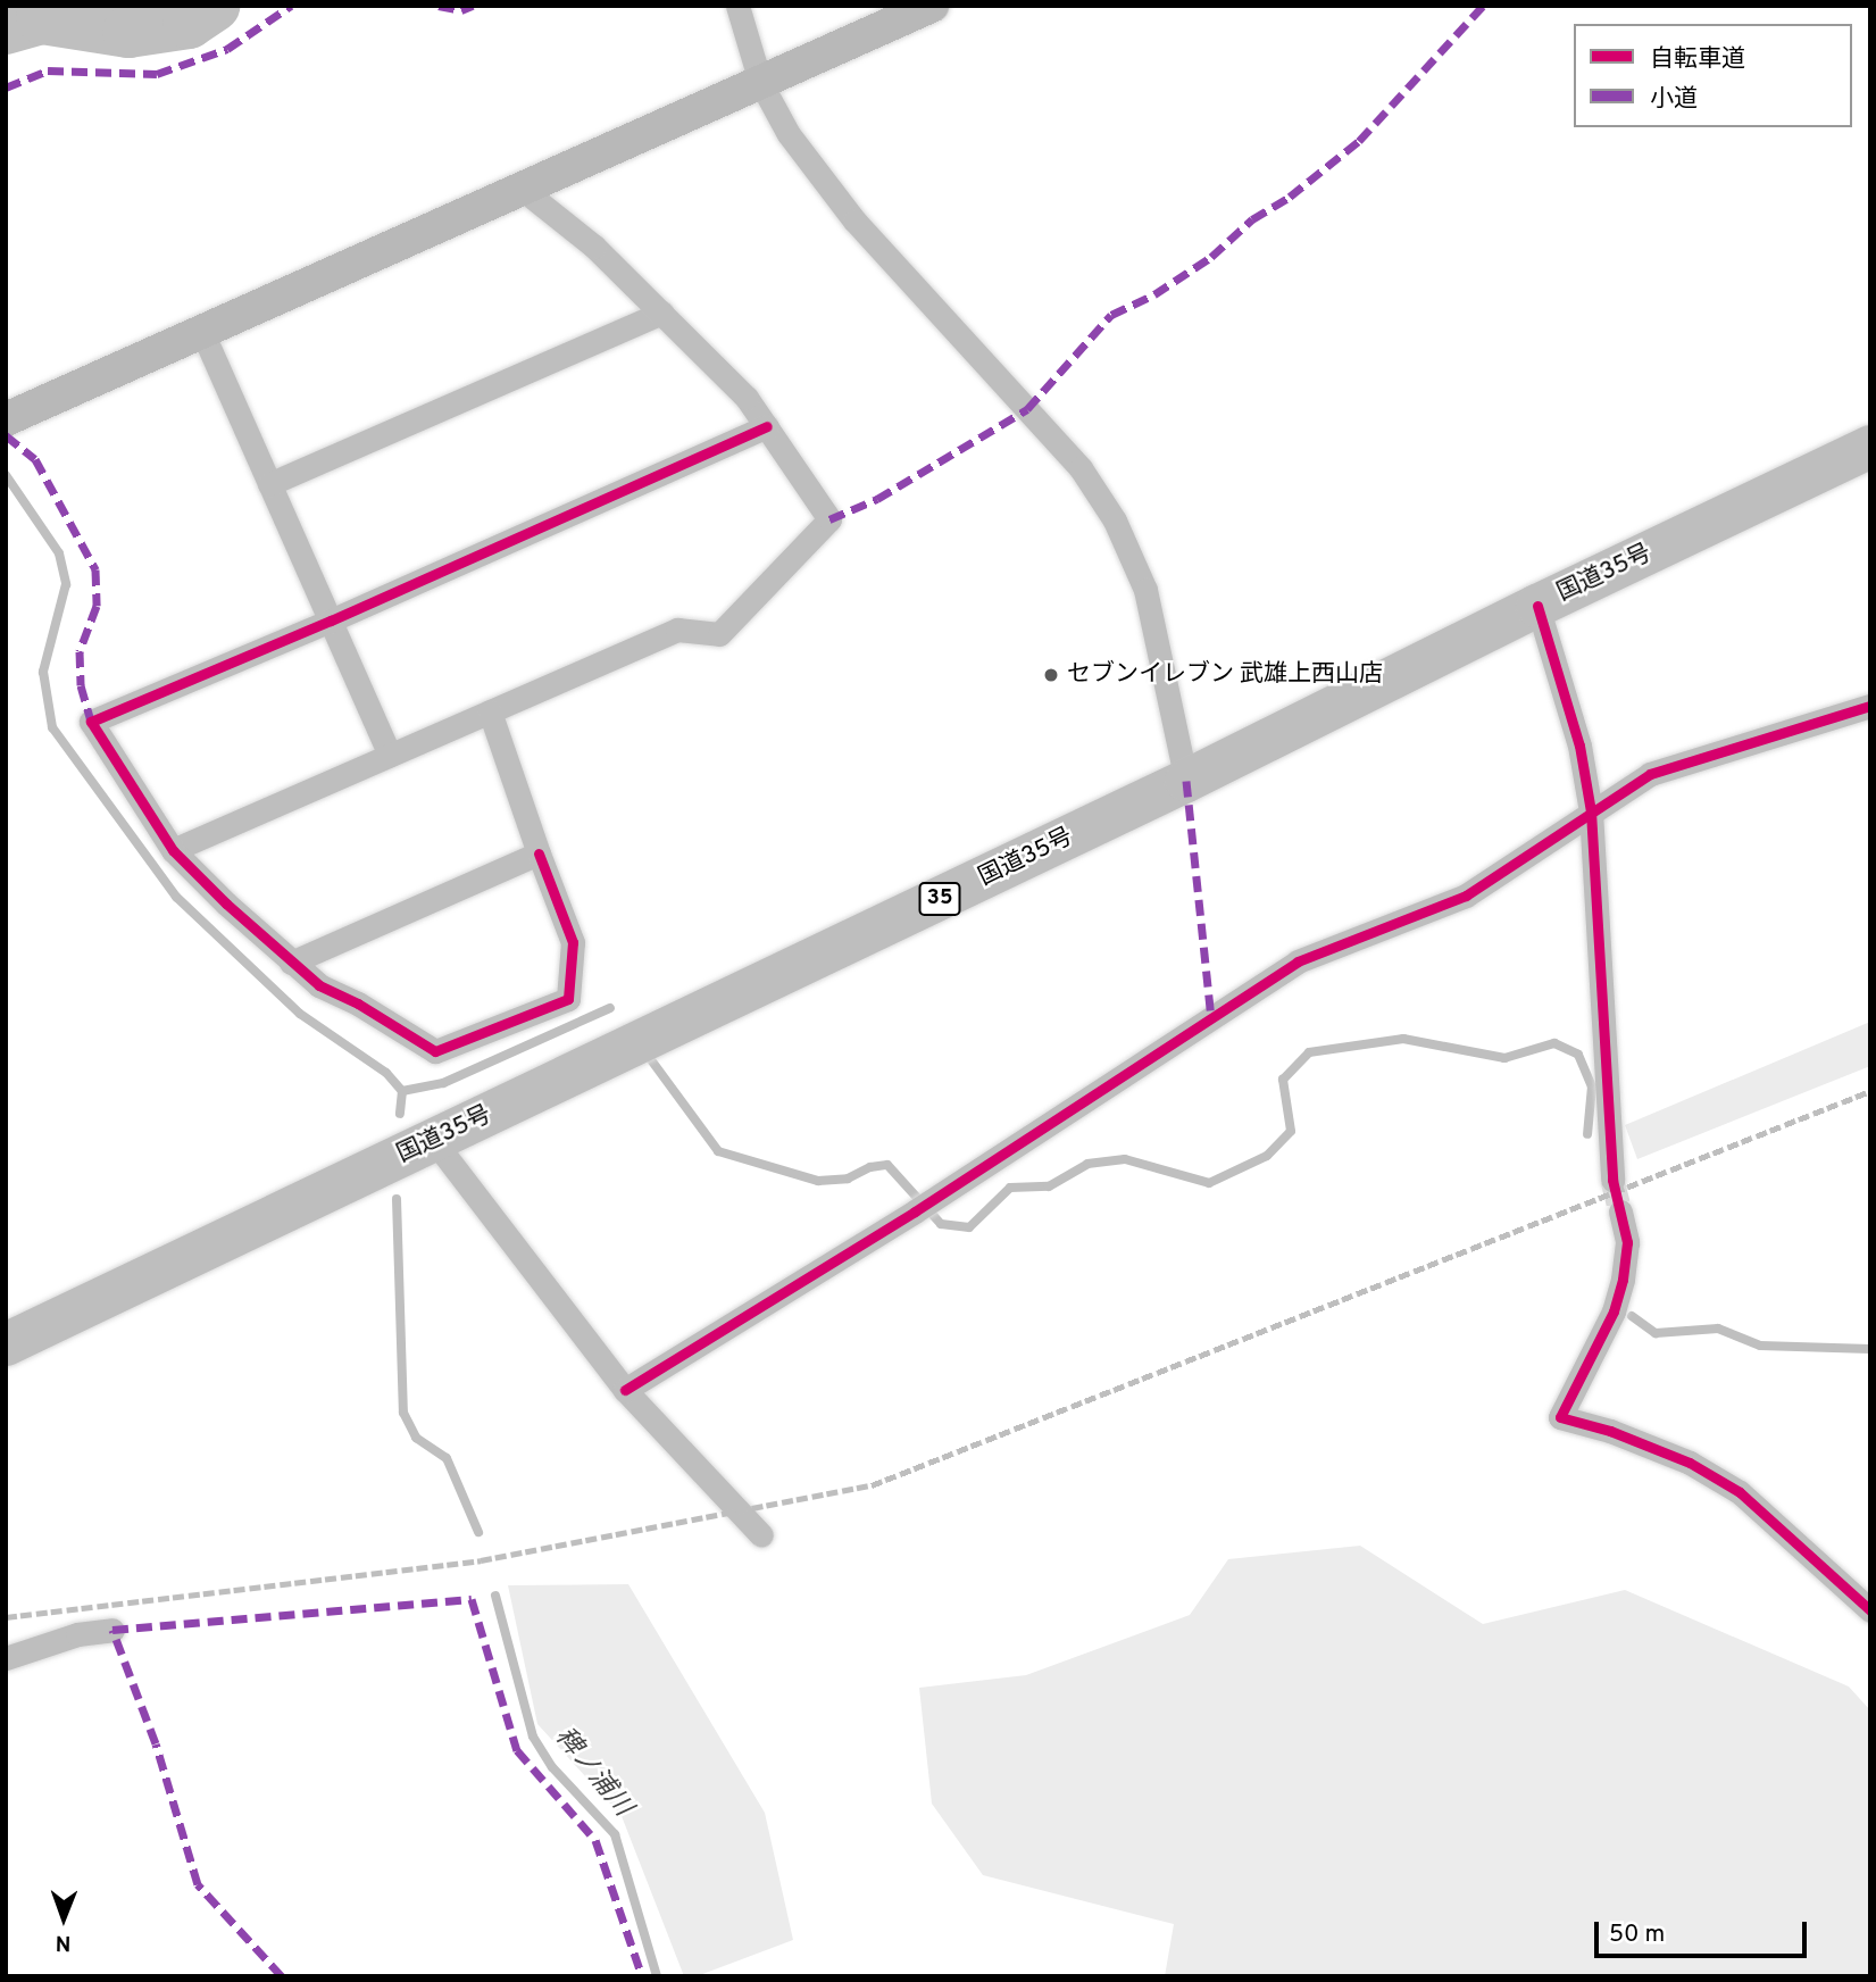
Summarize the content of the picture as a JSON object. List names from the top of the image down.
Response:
{
  "streets": {
    "highway": ["国道35号", "35"]
  },
  "water": ["稗ノ浦川"],
  "places": ["セブンイレブン 武雄上西山店"],
  "legend": ["自転車道", "小道"],
  "scale_bar": "50 m",
  "north": "bottom"
}
